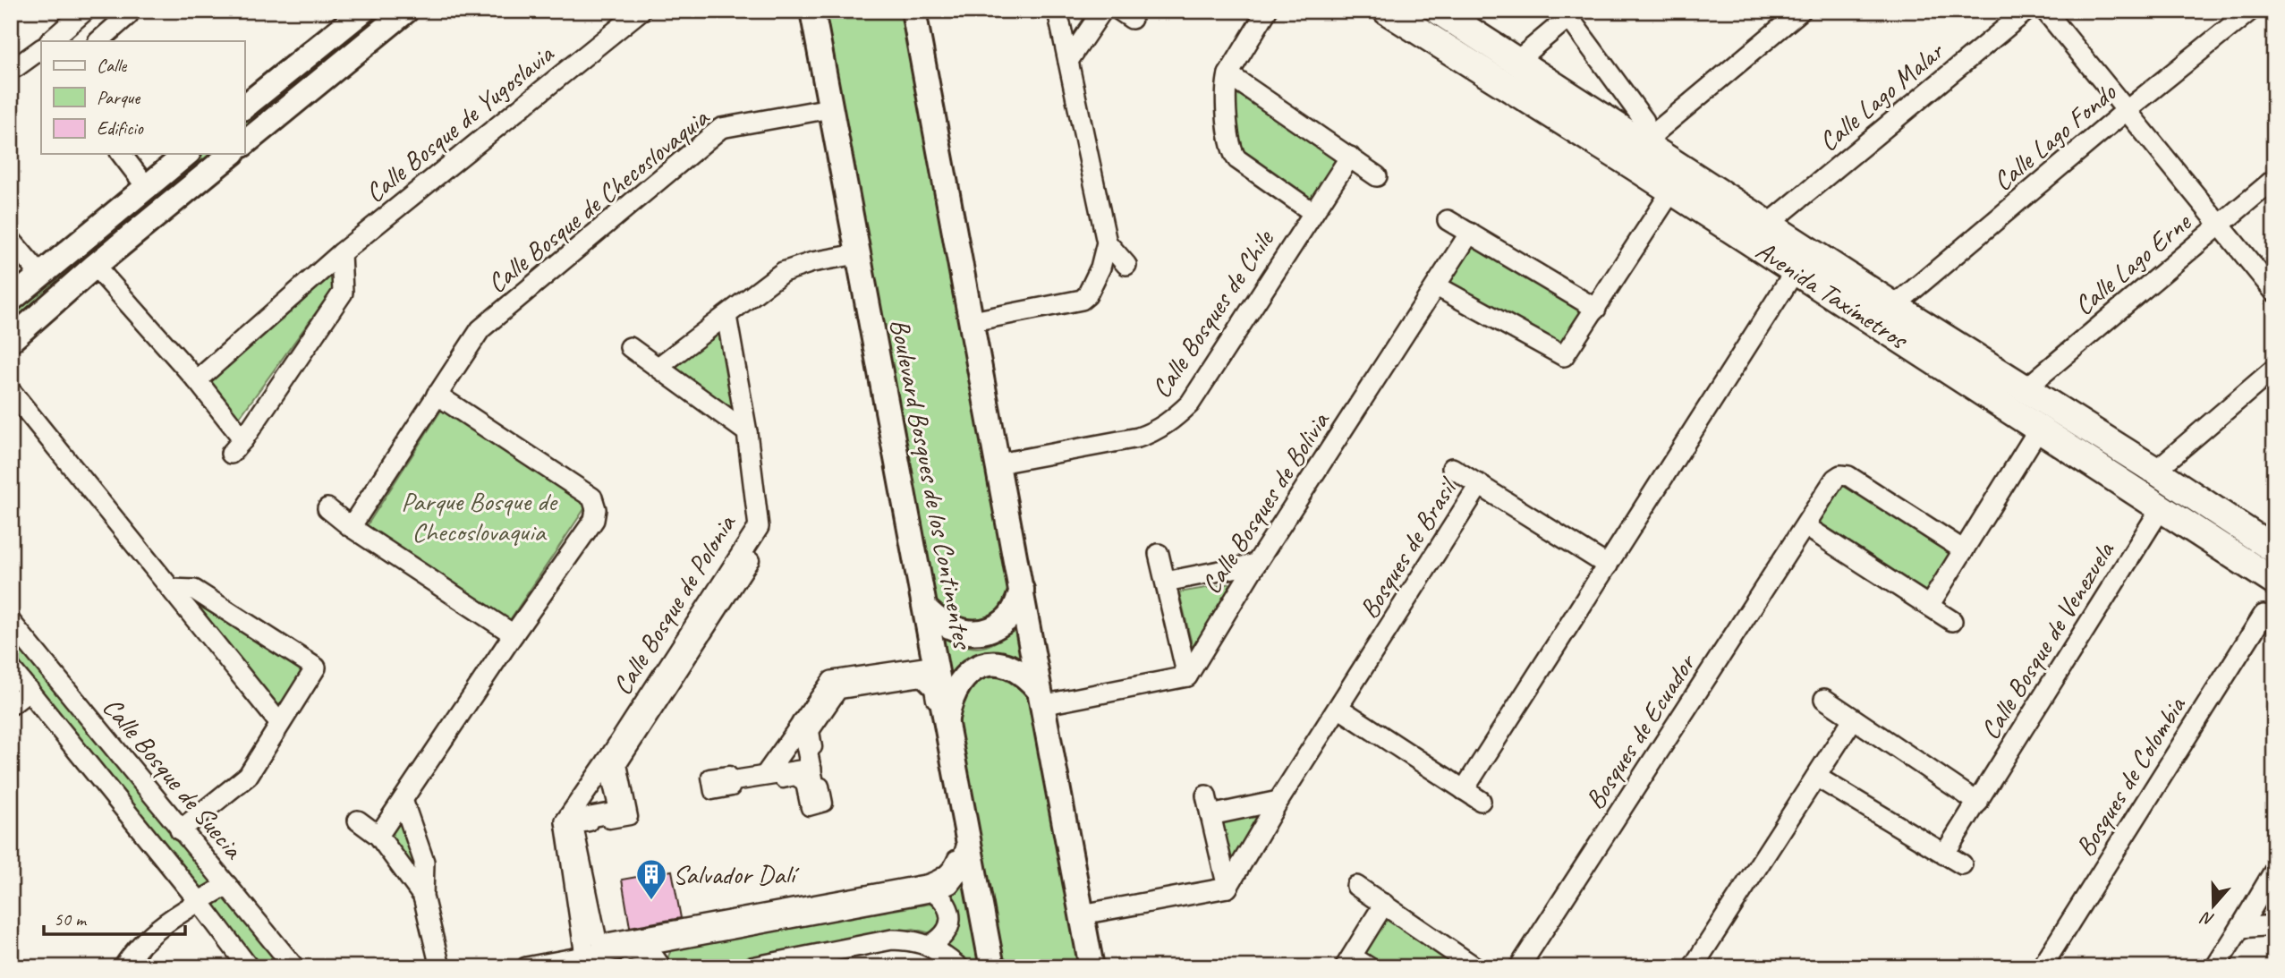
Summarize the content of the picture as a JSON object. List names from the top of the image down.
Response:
{
  "streets": {
    "main road": ["Avenida Taxímetros"],
    "street": [
      "Calle Lago Malar",
      "Calle Bosque de Yugoslavia",
      "Calle Lago Fondo",
      "Calle Bosque de Checoslovaquia",
      "Calle Lago Erne",
      "Calle Bosques de Chile",
      "Boulevard Bosques de los Continentes",
      "Calle Bosques de Bolivia",
      "Bosques de Brasil",
      "Calle Bosque de Polonia",
      "Calle Bosque de Venezuela",
      "Bosques de Ecuador",
      "Bosques de Colombia",
      "Calle Bosque de Suecia"
    ]
  },
  "crossings": [
    ["Calle Lago Malar", "Avenida Taxímetros"],
    ["Calle Lago Fondo", "Avenida Taxímetros"],
    ["Calle Bosque de Checoslovaquia", "Boulevard Bosques de los Continentes"],
    ["Calle Lago Erne", "Avenida Taxímetros"],
    ["Avenida Taxímetros", "Calle Bosque de Venezuela"]
  ],
  "parks": ["Parque Bosque de Checoslovaquia"],
  "places": {
    "building": ["Salvador Dalí"]
  },
  "legend": ["Calle", "Parque", "Edificio"],
  "scale_bar": "50 m",
  "north": "bottom"
}
